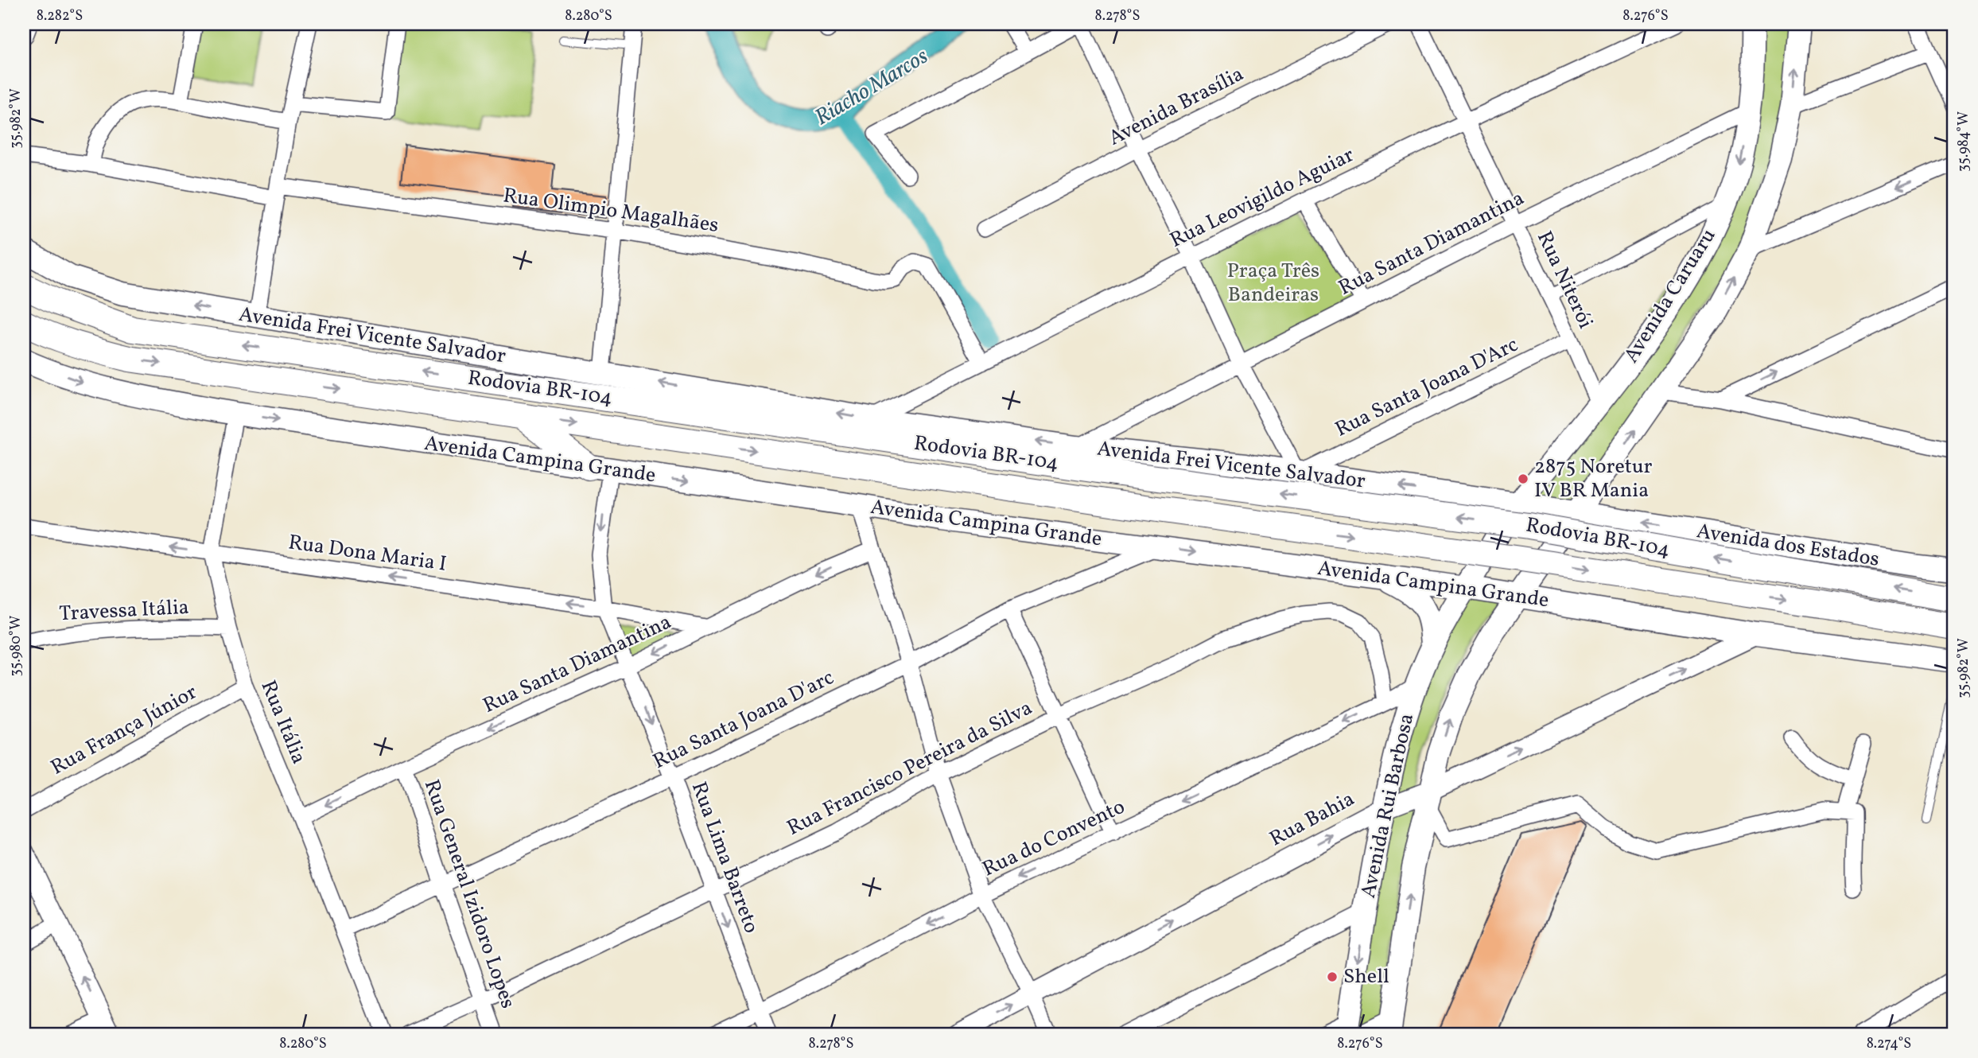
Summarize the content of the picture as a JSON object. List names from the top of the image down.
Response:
{
  "streets": {
    "highway": ["Rodovia BR-104"],
    "main road": [
      "Avenida Caruaru",
      "Avenida Frei Vicente Salvador",
      "Avenida Campina Grande",
      "Avenida dos Estados",
      "Avenida Rui Barbosa"
    ],
    "street": [
      "Avenida Brasília",
      "Rua Leovigildo Aguiar",
      "Rua Olimpio Magalhães",
      "Rua Santa Diamantina",
      "Rua Niterói",
      "Rua Santa Joana D'Arc",
      "Rua Dona Maria I",
      "Travessa Itália",
      "Rua Santa Joana D'arc",
      "Rua Itália",
      "Rua França Júnior",
      "Rua Francisco Pereira da Silva",
      "Rua Bahia",
      "Rua do Convento",
      "Rua Lima Barreto",
      "Rua General Izidoro Lopes"
    ]
  },
  "crossings": [
    ["Rua Leovigildo Aguiar", "Rua Olimpio Magalhães"],
    ["Rua Leovigildo Aguiar", "Rua Niterói"],
    ["Rua Leovigildo Aguiar", "Avenida Frei Vicente Salvador"],
    ["Rua Santa Diamantina", "Rua Niterói"],
    ["Rua Santa Diamantina", "Avenida Caruaru"],
    ["Rua Santa Diamantina", "Avenida Frei Vicente Salvador"],
    ["Rua Santa Diamantina", "Rua Dona Maria I"],
    ["Rua Santa Diamantina", "Rua Itália"],
    ["Rua Santa Diamantina", "Rua Lima Barreto"],
    ["Rua Santa Diamantina", "Rua General Izidoro Lopes"],
    ["Rua Niterói", "Avenida Caruaru"],
    ["Rua Niterói", "Rua Santa Joana D'Arc"],
    ["Avenida Caruaru", "Avenida Frei Vicente Salvador"],
    ["Avenida Caruaru", "Avenida dos Estados"],
    ["Avenida Caruaru", "Avenida Rui Barbosa"],
    ["Avenida Frei Vicente Salvador", "Rua Santa Joana D'Arc"],
    ["Avenida Frei Vicente Salvador", "Avenida dos Estados"],
    ["Avenida Frei Vicente Salvador", "Avenida Rui Barbosa"],
    ["Avenida Campina Grande", "Rua Santa Joana D'arc"],
    ["Avenida Campina Grande", "Rua Itália"],
    ["Avenida Campina Grande", "Avenida Rui Barbosa"],
    ["Avenida Campina Grande", "Rua Bahia"],
    ["Avenida Campina Grande", "Rua Lima Barreto"],
    ["Avenida dos Estados", "Avenida Rui Barbosa"],
    ["Rua Dona Maria I", "Rua Itália"],
    ["Rua Dona Maria I", "Rua Lima Barreto"],
    ["Travessa Itália", "Rua Itália"],
    ["Rua Santa Joana D'arc", "Rua Itália"],
    ["Rua Santa Joana D'arc", "Rua Lima Barreto"],
    ["Rua Santa Joana D'arc", "Rua General Izidoro Lopes"],
    ["Rua Itália", "Rua França Júnior"],
    ["Rua Francisco Pereira da Silva", "Rua do Convento"],
    ["Rua Francisco Pereira da Silva", "Rua Lima Barreto"],
    ["Rua Francisco Pereira da Silva", "Rua General Izidoro Lopes"],
    ["Avenida Rui Barbosa", "Rua Bahia"],
    ["Avenida Rui Barbosa", "Rua do Convento"],
    ["Rua do Convento", "Rua Lima Barreto"]
  ],
  "one_way": [
    "Rua Santa Diamantina",
    "Avenida Frei Vicente Salvador",
    "Avenida Campina Grande",
    "Avenida dos Estados",
    "Rua Dona Maria I",
    "Rua do Convento",
    "Rua Lima Barreto"
  ],
  "water": ["Riacho Marcos"],
  "parks": ["Praça Três Bandeiras"],
  "places": ["2875 Noretur IV BR Mania", "Shell"],
  "coordinates": [
    "8.282°S",
    "8.280°S",
    "8.278°S",
    "8.276°S",
    "35.982°W",
    "35.984°W",
    "35.980°W",
    "8.274°S"
  ]
}
